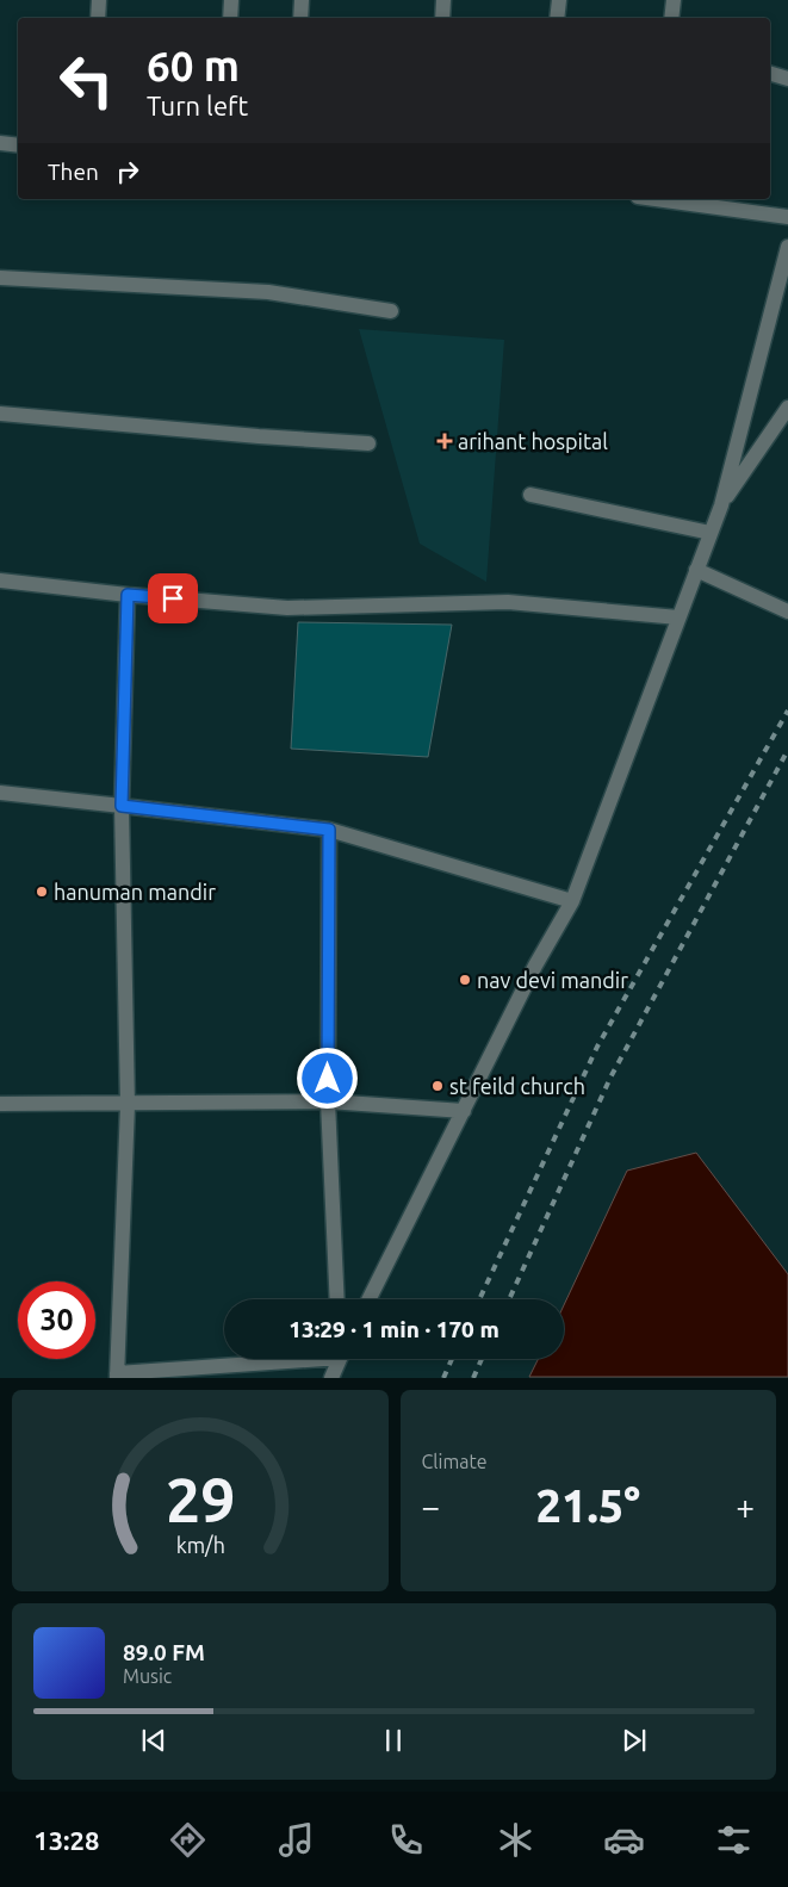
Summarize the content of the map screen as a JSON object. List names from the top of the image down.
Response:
{
  "places": {
    "health": ["arihant hospital"],
    "other": ["hanuman mandir", "nav devi mandir", "st feild church"]
  },
  "page": {
    "turn": ["60 m", "Turn left"],
    "then": "Then",
    "limit": "30",
    "trip": "13:29 · 1 min · 170 m",
    "tile": "Climate",
    "heat": ["−", "21.5°", "+"],
    "song": ["89.0 FM", "Music"],
    "tabs": "13:28",
    "gauge": ["29", "km/h"]
  }
}
